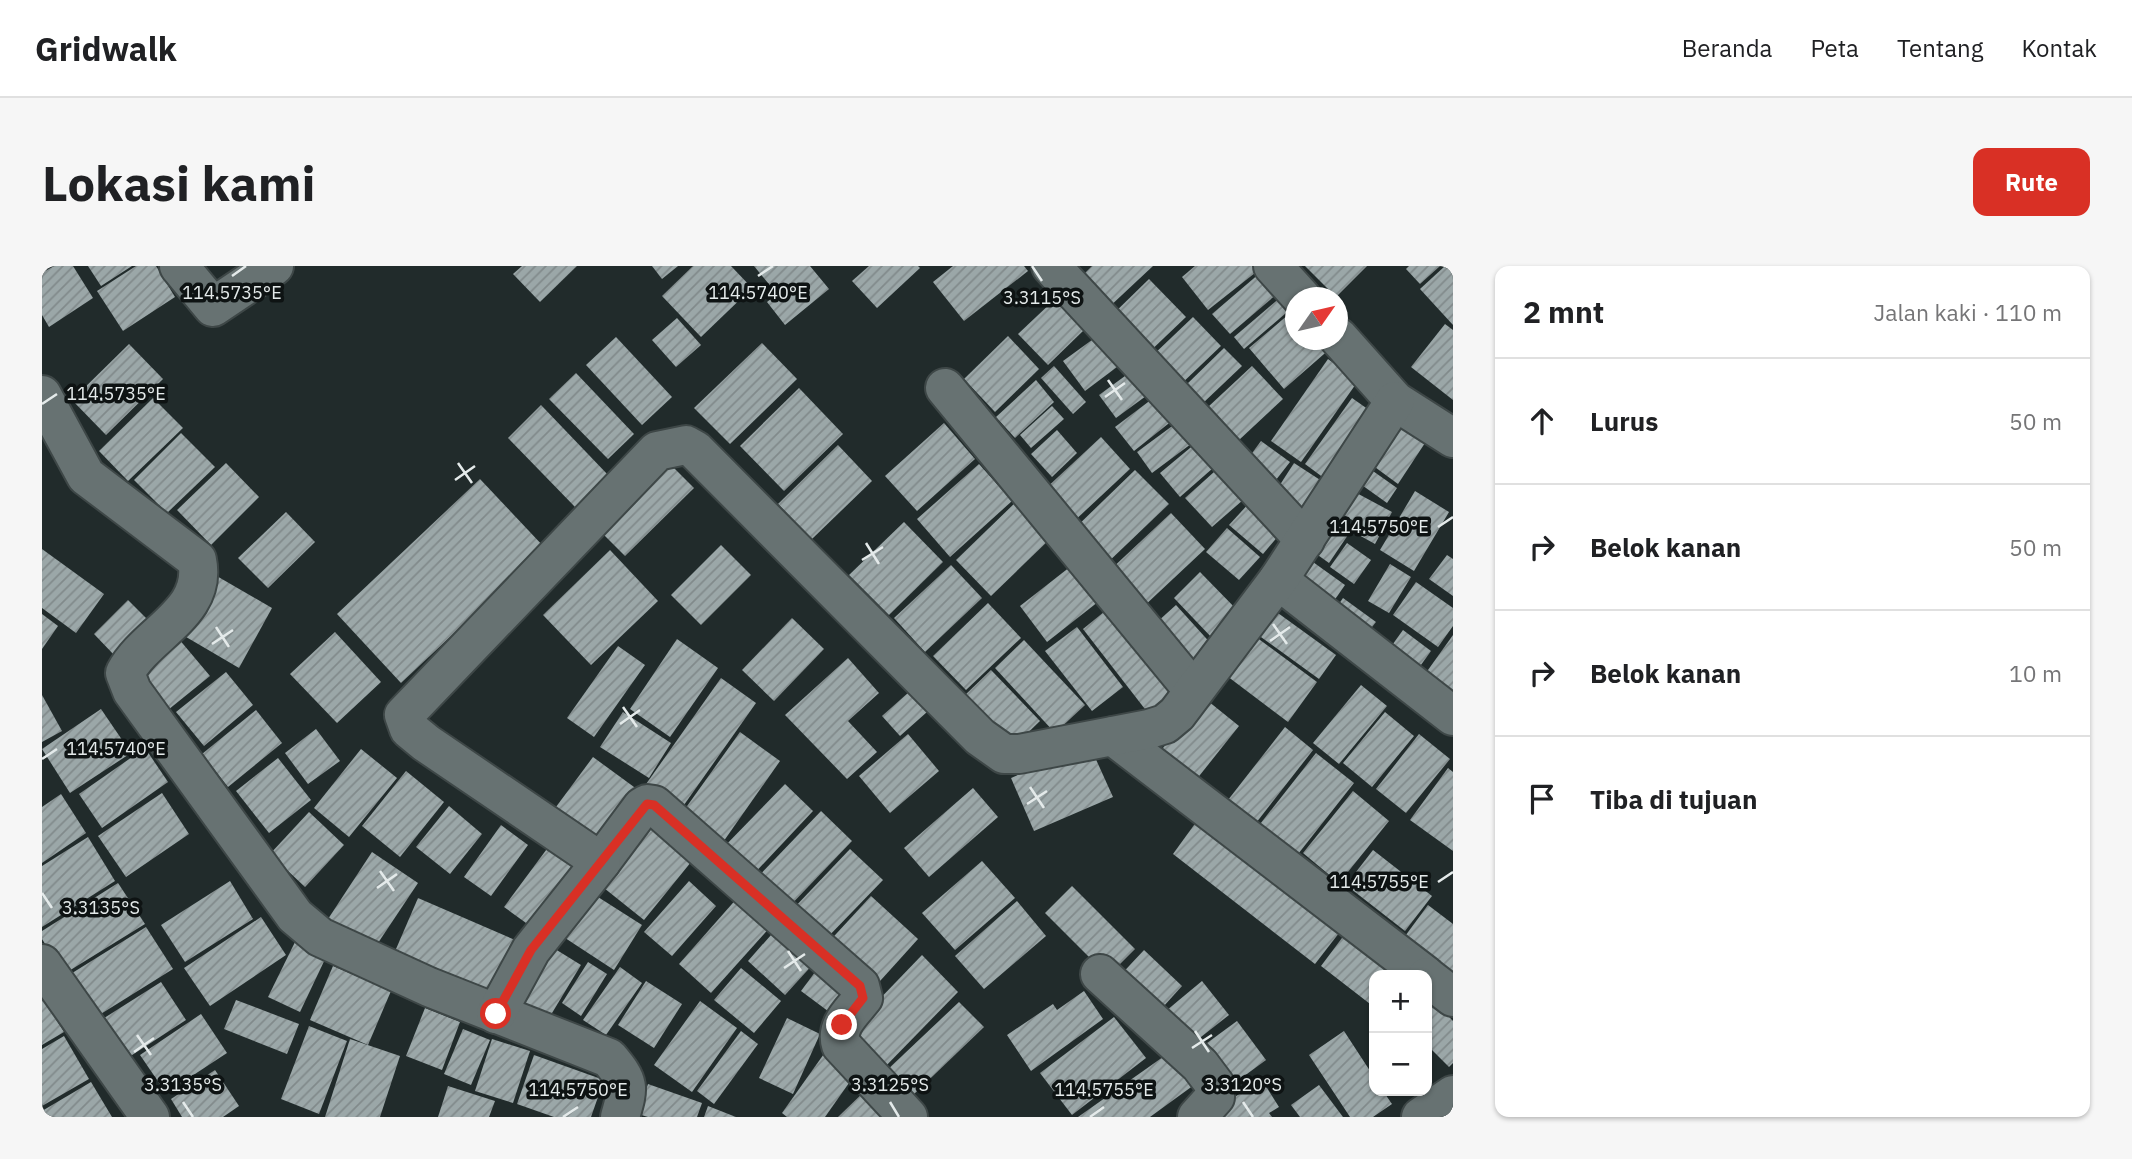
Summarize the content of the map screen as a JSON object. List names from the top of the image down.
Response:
{
  "north": "top right",
  "page": {
    "header": "Gridwalk",
    "nav": [
      "Beranda",
      "Peta",
      "Tentang",
      "Kontak"
    ],
    "buttons": "Rute",
    "title": "Lokasi kami",
    "heading": ["2 mnt", "Jalan kaki · 110 m"],
    "list": [
      ["Lurus", "50 m"],
      ["Belok kanan", "50 m"],
      ["Belok kanan", "10 m"],
      "Tiba di tujuan"
    ],
    "map_buttons": ["+", "−"]
  },
  "coordinates": [
    "114.5740°E",
    "114.5735°E",
    "3.3115°S",
    "114.5750°E",
    "114.5755°E",
    "3.3135°S",
    "3.3125°S",
    "3.3120°S"
  ]
}
